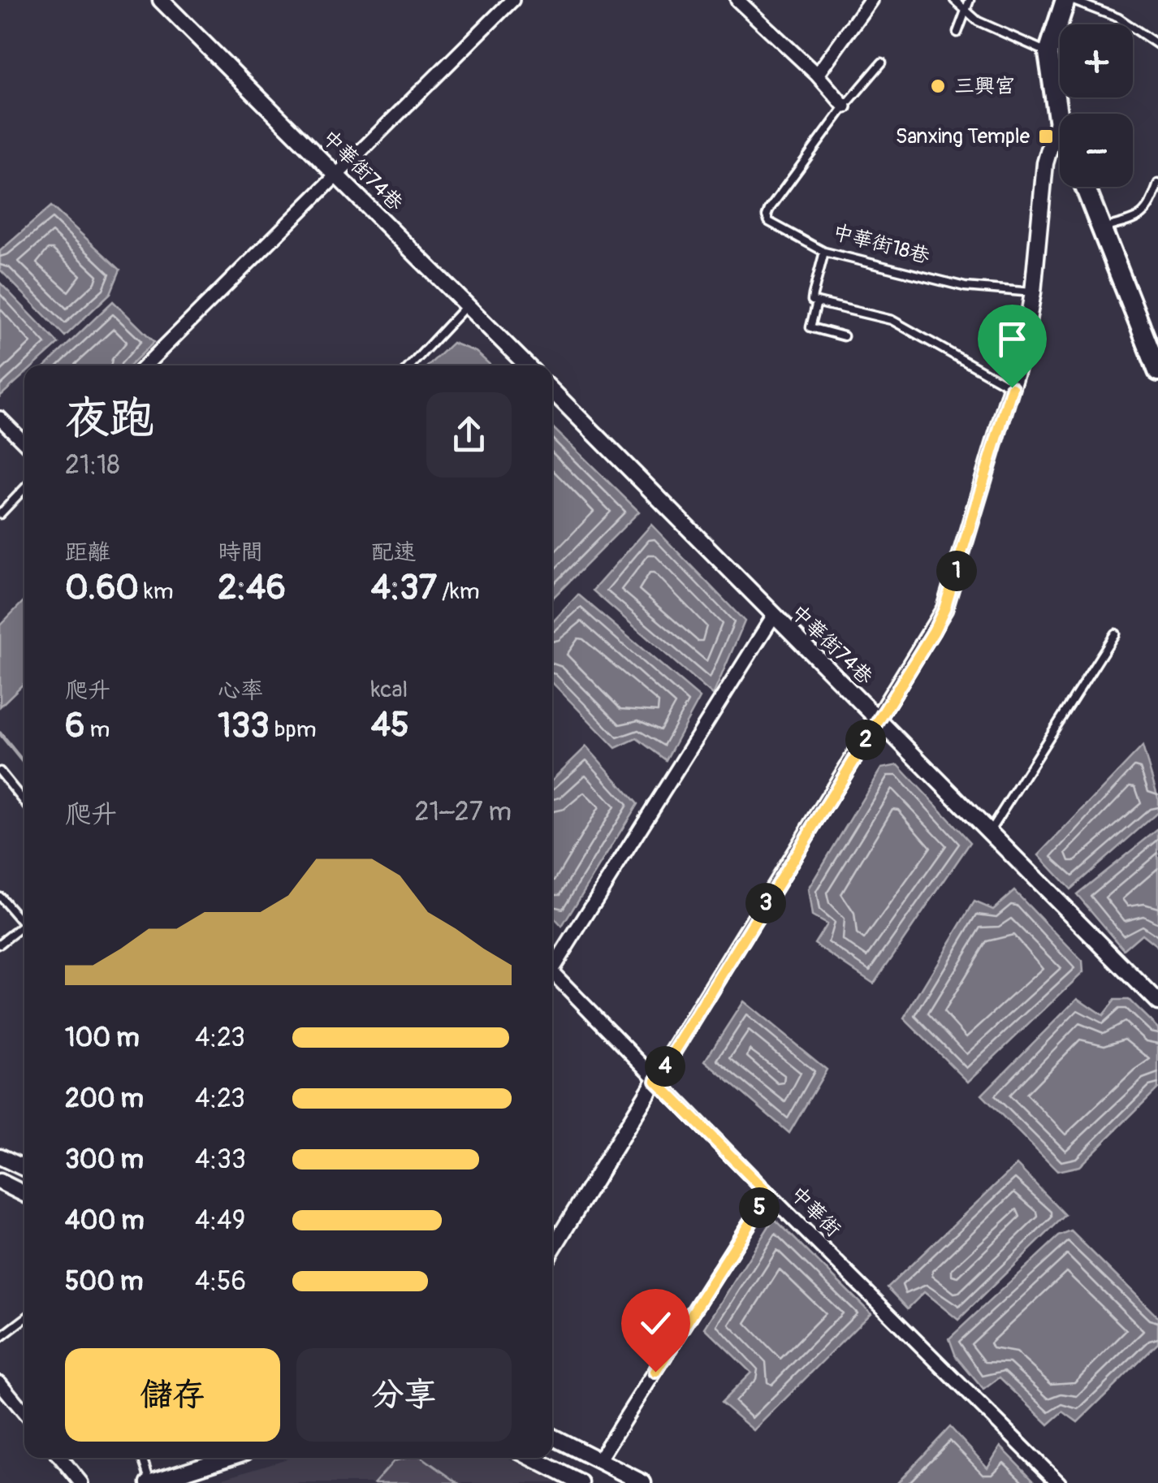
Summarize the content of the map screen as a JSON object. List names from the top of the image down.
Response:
{
  "streets": {
    "street": ["中華街74巷", "中華街"],
    "lane": ["中華街18巷"]
  },
  "places": {
    "other": ["三興宮"],
    "transit": ["Sanxing Temple"]
  },
  "page": {
    "map_buttons": ["+", "−"],
    "heading": ["夜跑", "21:18"],
    "stats": [
      ["距離", "0.60 km"],
      ["時間", "2:46"],
      ["配速", "4:37 /km"],
      ["爬升", "6 m"],
      ["心率", "133 bpm"],
      ["kcal", "45"]
    ],
    "pins": [
      "1",
      "2",
      "3",
      "4",
      "5"
    ],
    "chart": ["爬升", "21–27 m"],
    "list": [
      {
        "name": "100 m",
        "note": "4:23"
      },
      {
        "name": "200 m",
        "note": "4:23"
      },
      {
        "name": "300 m",
        "note": "4:33"
      },
      {
        "name": "400 m",
        "note": "4:49"
      },
      {
        "name": "500 m",
        "note": "4:56"
      }
    ],
    "buttons": ["儲存", "分享"]
  }
}
